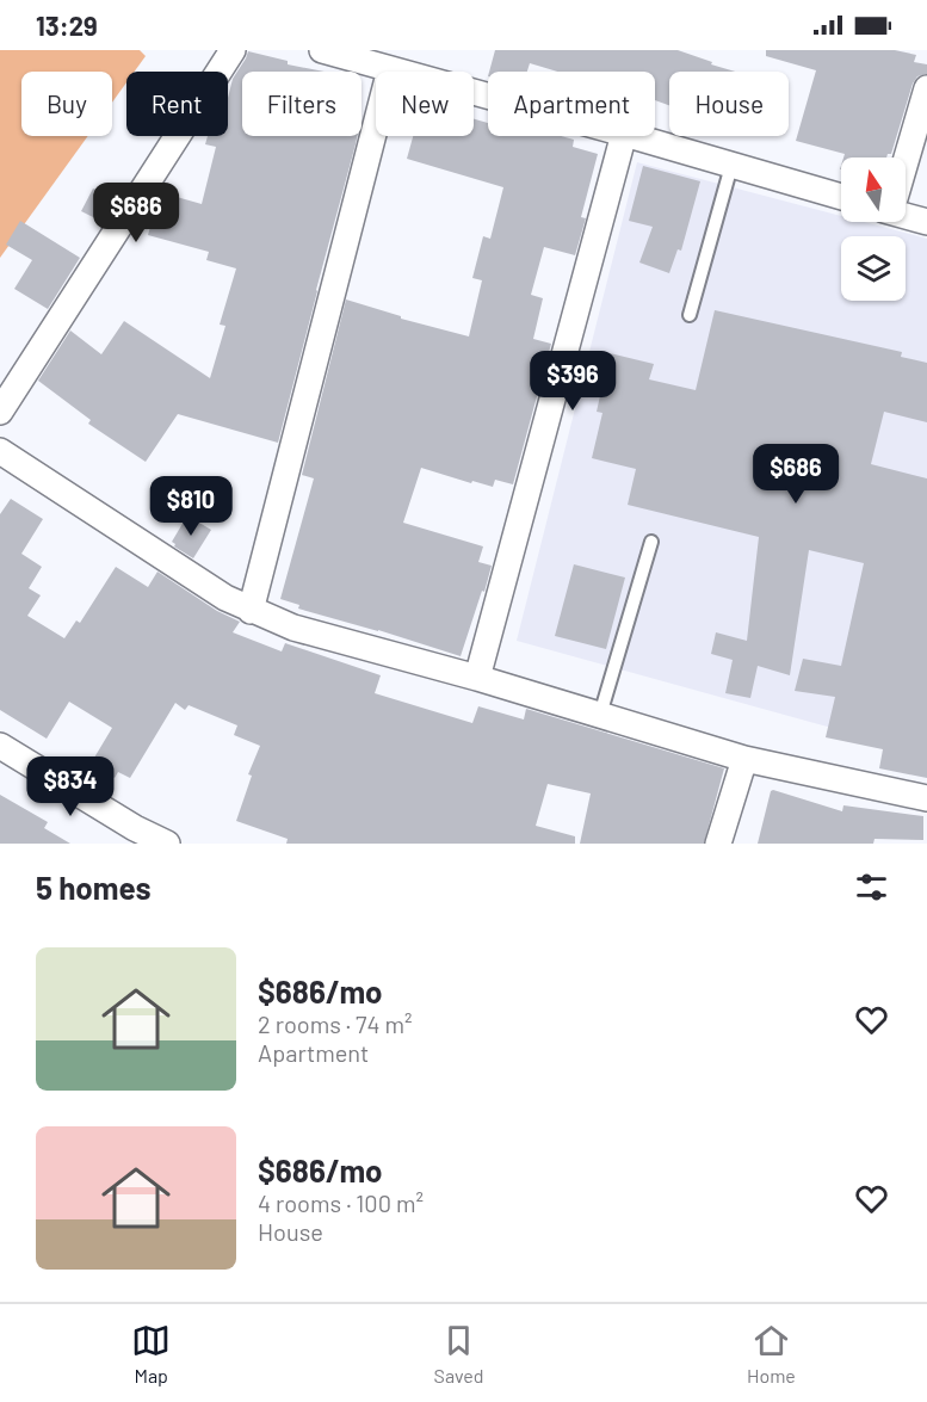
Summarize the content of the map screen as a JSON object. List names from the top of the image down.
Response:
{
  "north": "top",
  "page": {
    "status": "13:29",
    "chip": [
      "Buy",
      "Rent",
      "Filters",
      "New",
      "Apartment",
      "House"
    ],
    "price": [
      "$686",
      "$396",
      "$686",
      "$810",
      "$834"
    ],
    "heading": "5 homes",
    "list": [
      {
        "name": "$686/mo",
        "note": "2 rooms · 74 m² · Apartment"
      },
      {
        "name": "$686/mo",
        "note": "4 rooms · 100 m² · House"
      }
    ],
    "tabs": ["Map", "Saved", "Home"]
  }
}
